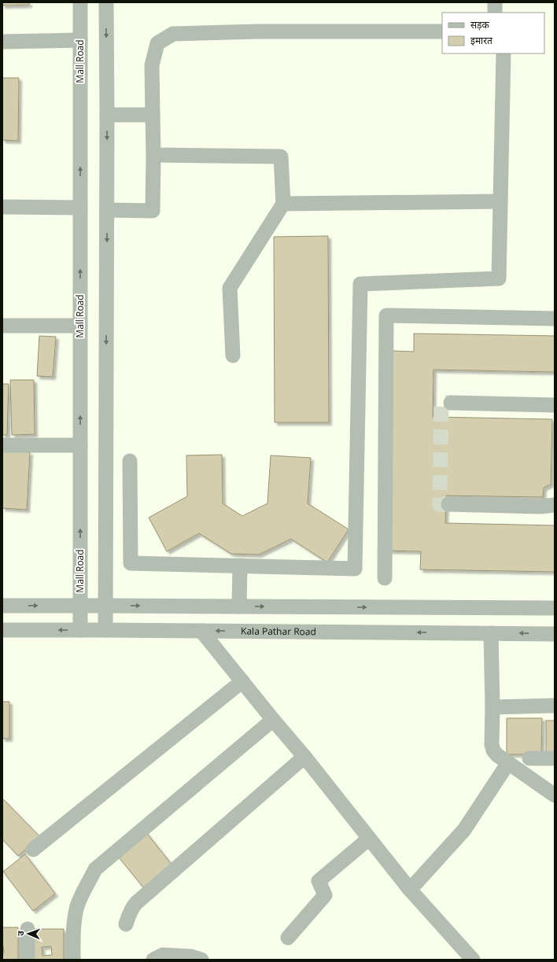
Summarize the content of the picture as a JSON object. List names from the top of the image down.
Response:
{
  "streets": {
    "street": ["Mall Road", "Kala Pathar Road"]
  },
  "crossings": [
    ["Mall Road", "Kala Pathar Road"]
  ],
  "legend": ["सड़क", "इमारत"],
  "north": "left"
}
